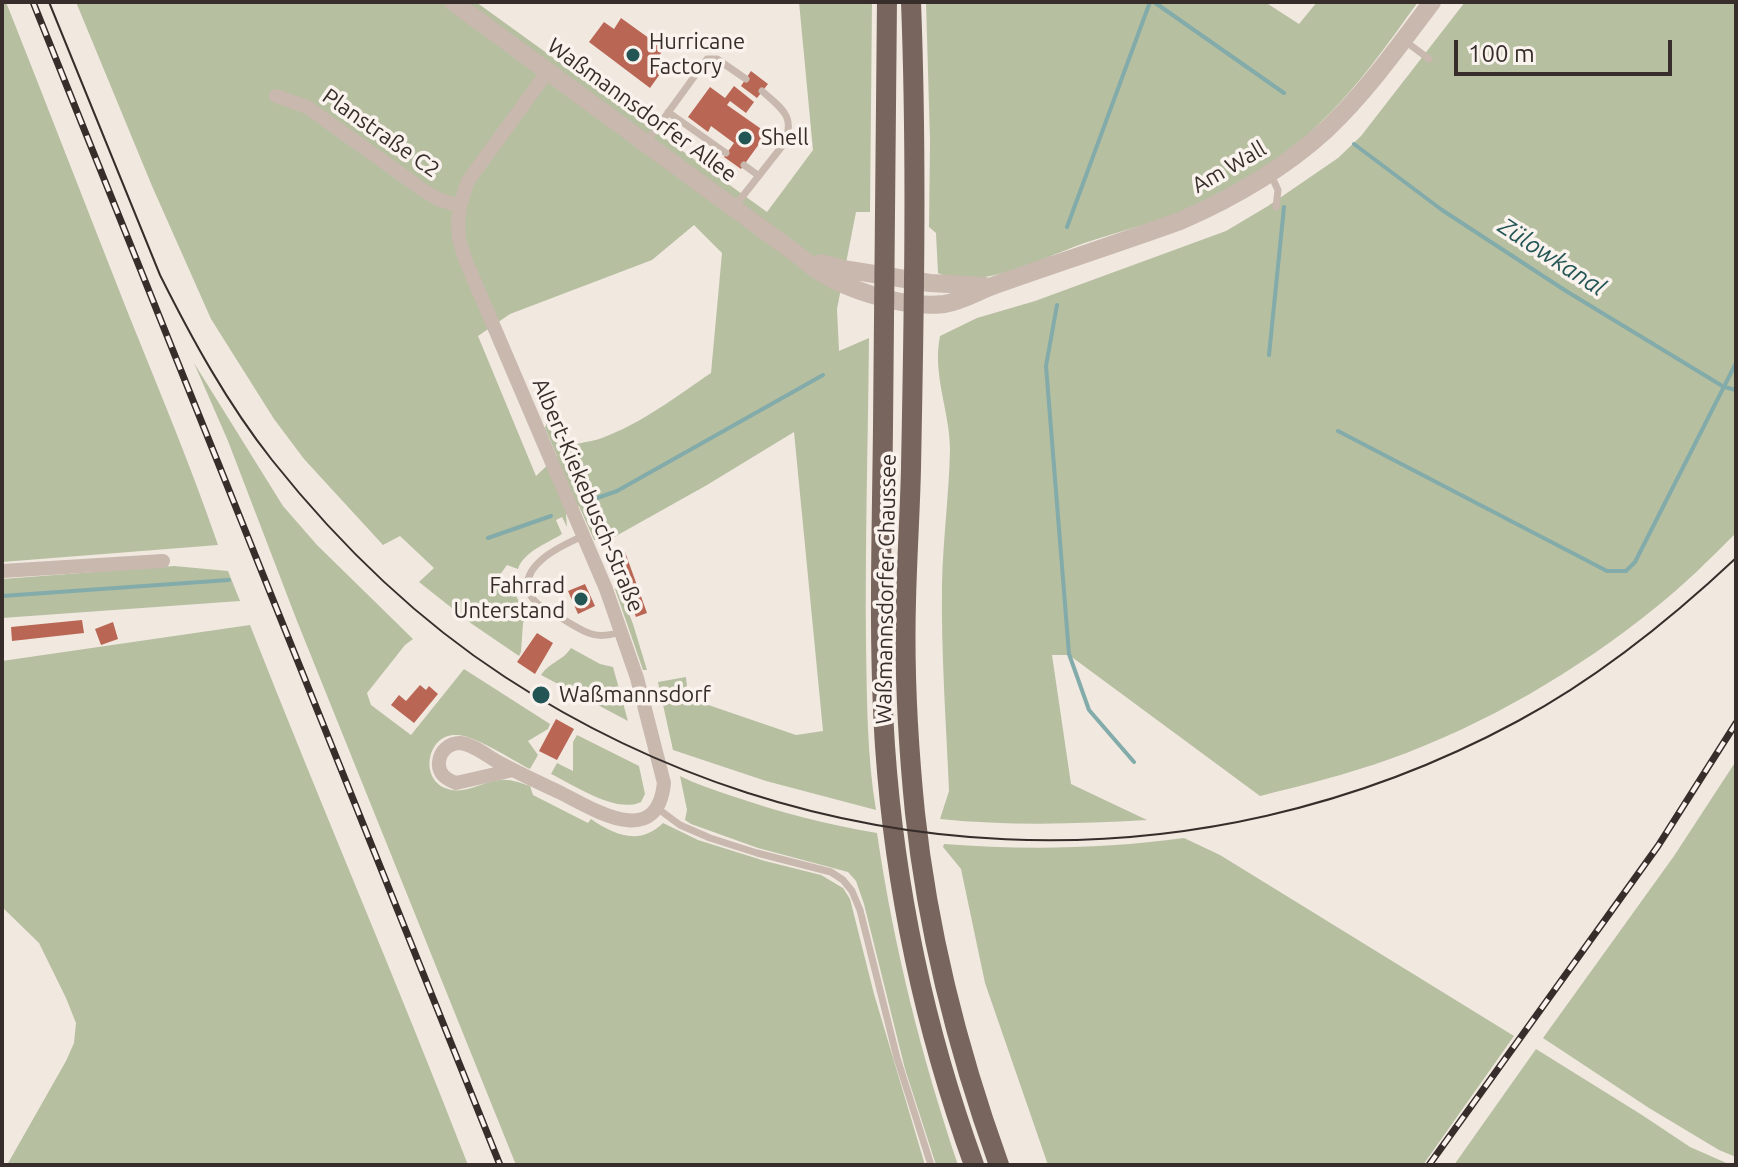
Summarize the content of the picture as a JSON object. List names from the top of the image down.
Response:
{
  "streets": {
    "main road": ["Waßmannsdorfer Chaussee"],
    "street": [
      "Waßmannsdorfer Allee",
      "Planstraße C2",
      "Am Wall",
      "Albert-Kiekebusch-Straße"
    ]
  },
  "crossings": [
    ["Waßmannsdorfer Allee", "Am Wall"],
    ["Waßmannsdorfer Allee", "Albert-Kiekebusch-Straße"],
    ["Waßmannsdorfer Allee", "Waßmannsdorfer Chaussee"],
    ["Planstraße C2", "Albert-Kiekebusch-Straße"],
    ["Am Wall", "Waßmannsdorfer Chaussee"]
  ],
  "water": ["Zülowkanal"],
  "places": [
    "Hurricane Factory",
    "Shell",
    "Fahrrad Unterstand",
    "Waßmannsdorf"
  ],
  "scale_bar": "100 m"
}
